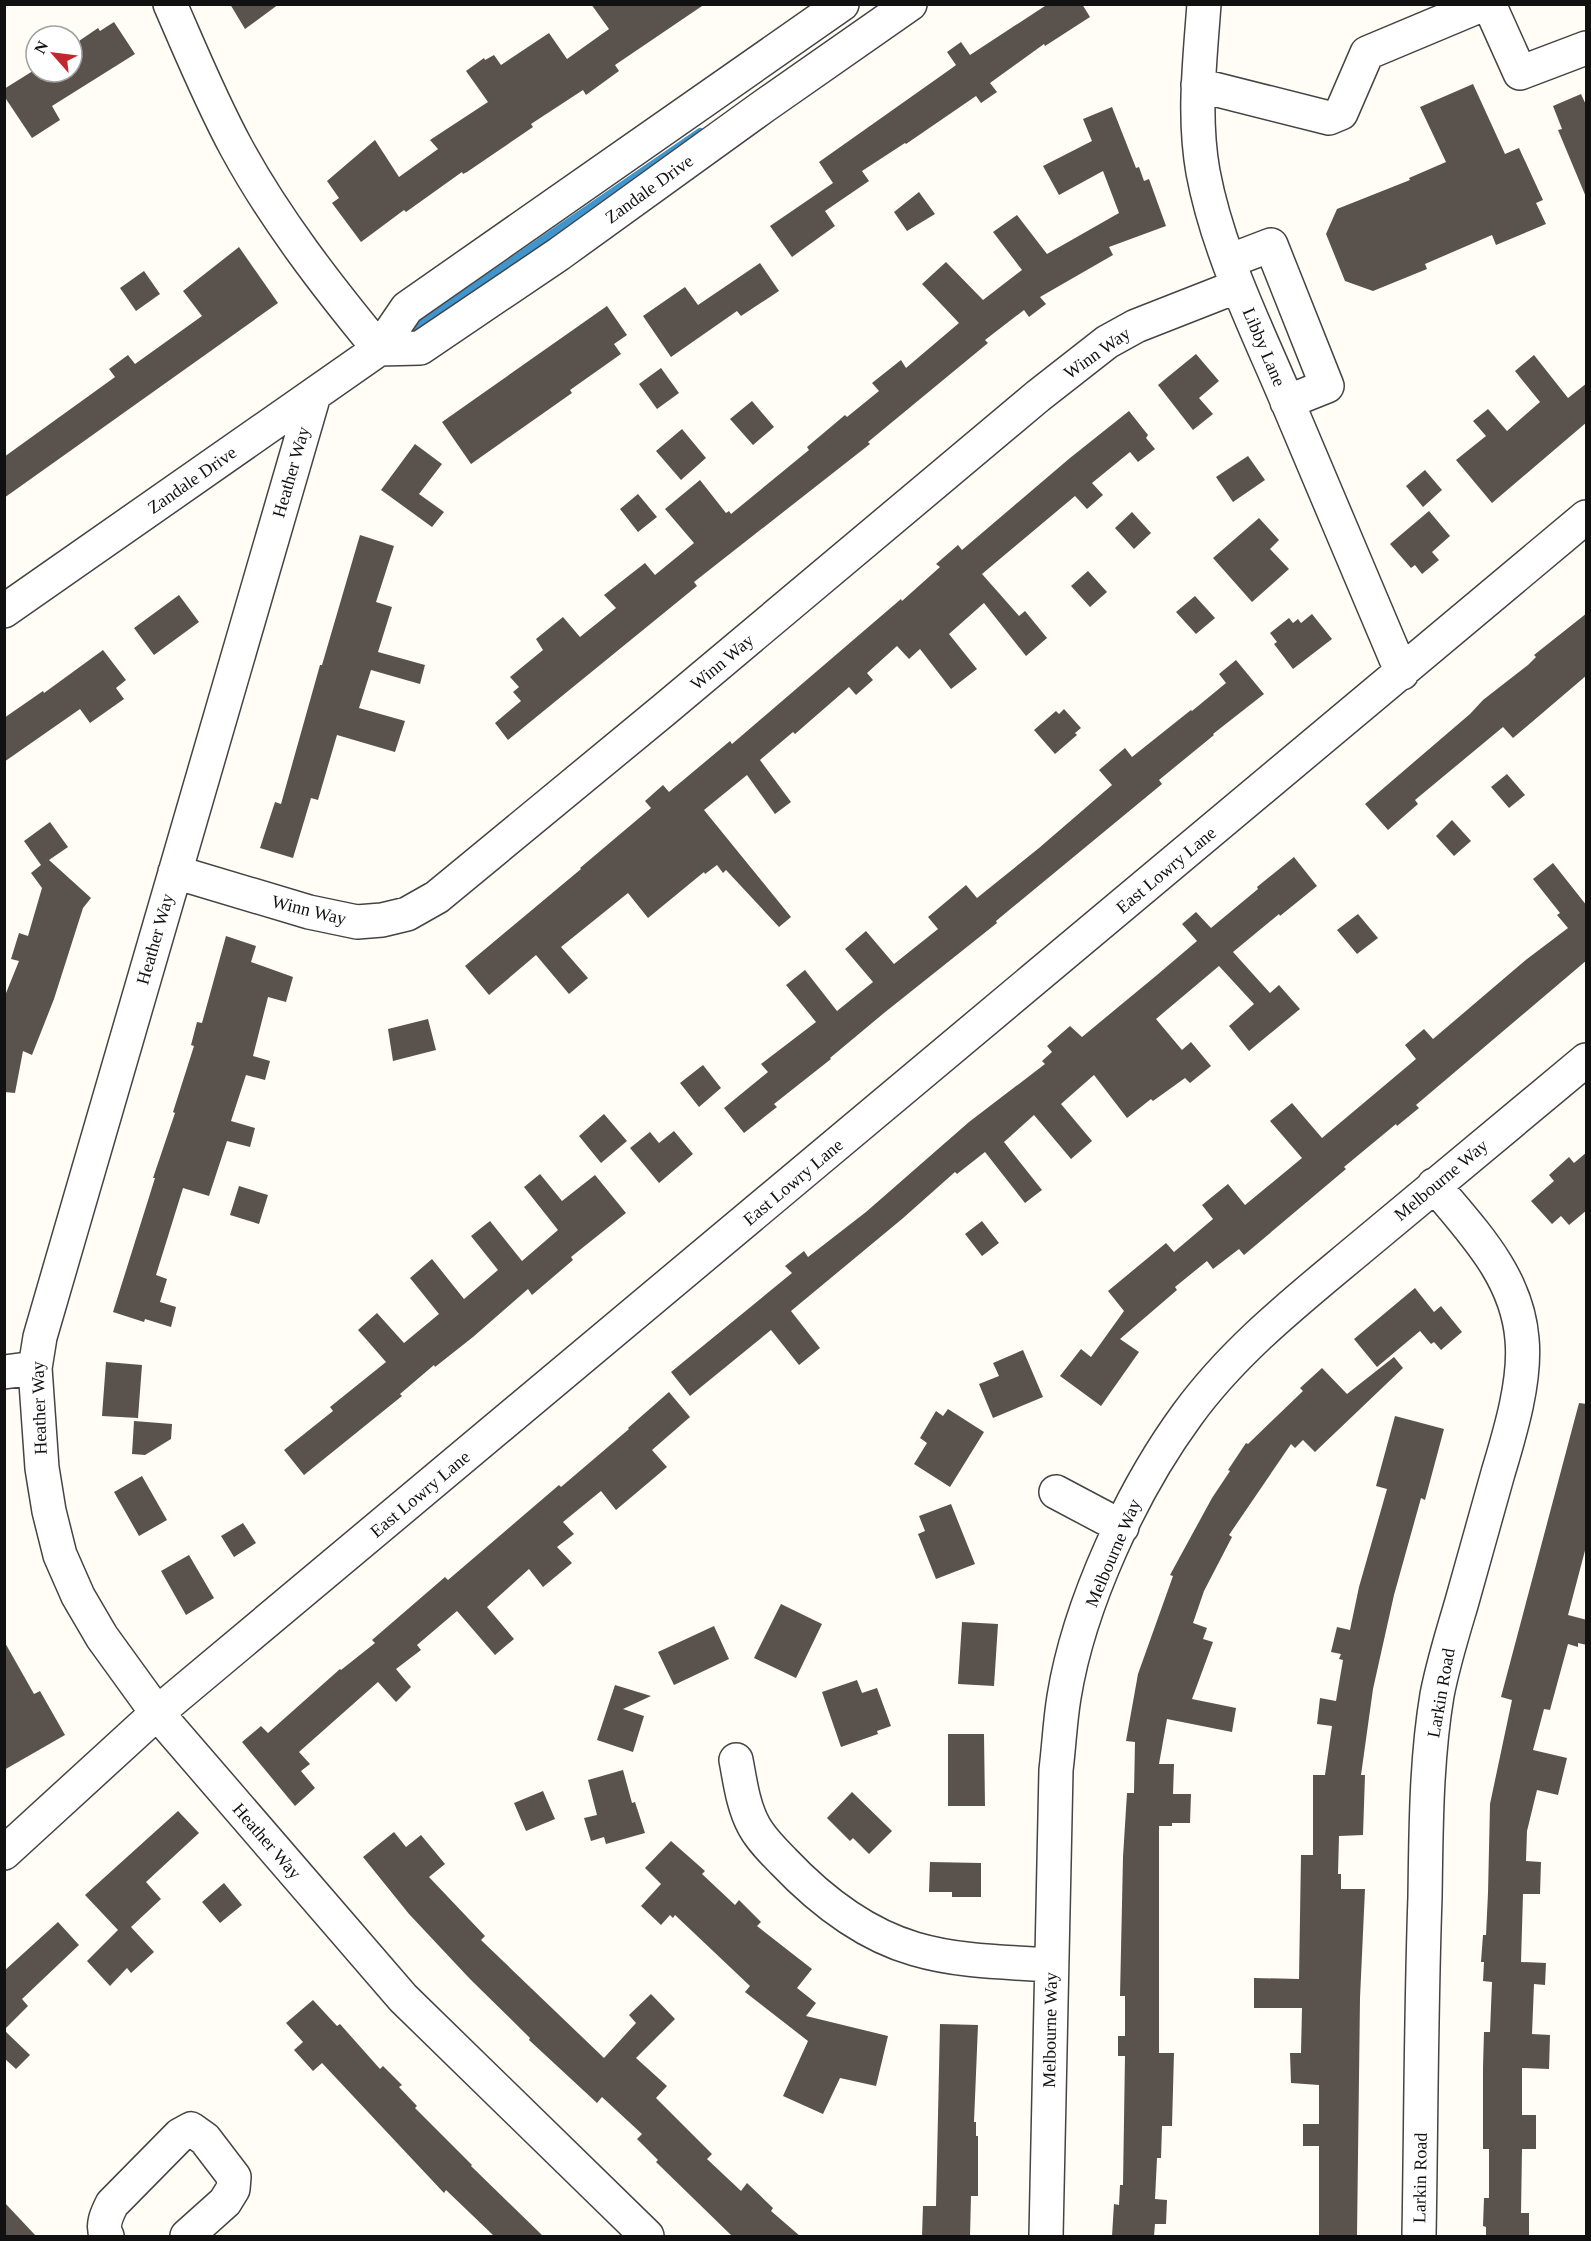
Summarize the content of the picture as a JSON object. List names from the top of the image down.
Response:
{
  "streets": {
    "street": [
      "Zandale Drive",
      "Libby Lane",
      "Winn Way",
      "Heather Way",
      "East Lowry Lane",
      "Melbourne Way",
      "Larkin Road"
    ]
  },
  "crossings": [
    ["Zandale Drive", "Heather Way"],
    ["Libby Lane", "Winn Way"],
    ["Libby Lane", "East Lowry Lane"],
    ["Winn Way", "Heather Way"],
    ["Heather Way", "East Lowry Lane"],
    ["Melbourne Way", "Larkin Road"]
  ],
  "north": "top left"
}
